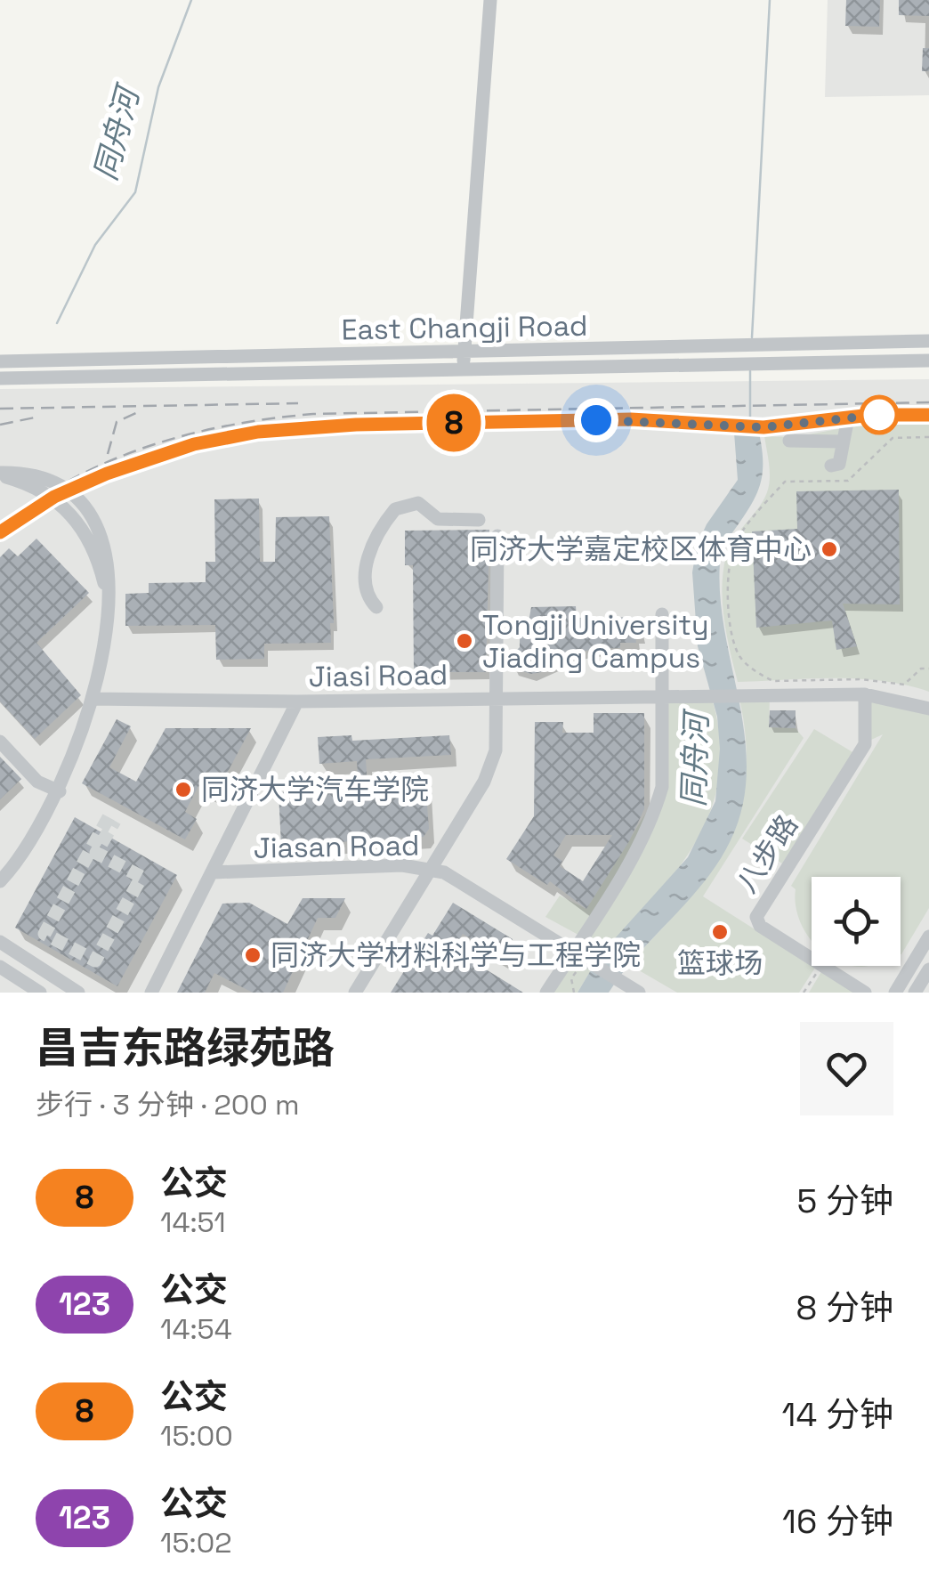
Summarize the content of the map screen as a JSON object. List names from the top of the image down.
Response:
{
  "streets": {
    "street": [
      "East Changji Road",
      "Jiasi Road",
      "Jiasan Road",
      "八步路"
    ]
  },
  "crossings": [
    ["Jiasi Road", "八步路"]
  ],
  "water": ["同舟河"],
  "places": [
    "同济大学嘉定校区体育中心",
    "Tongji University Jiading Campus",
    "同济大学汽车学院",
    "篮球场",
    "同济大学材料科学与工程学院"
  ],
  "lines": ["bus line 8"],
  "page": {
    "on_map": "8",
    "heading": ["昌吉东路绿苑路", "步行 · 3 分钟 · 200 m"],
    "list": [
      {
        "mark": "8",
        "name": "公交",
        "note": "14:51",
        "value": "5 分钟"
      },
      {
        "mark": "123",
        "name": "公交",
        "note": "14:54",
        "value": "8 分钟"
      },
      {
        "mark": "8",
        "name": "公交",
        "note": "15:00",
        "value": "14 分钟"
      },
      {
        "mark": "123",
        "name": "公交",
        "note": "15:02",
        "value": "16 分钟"
      }
    ]
  }
}
